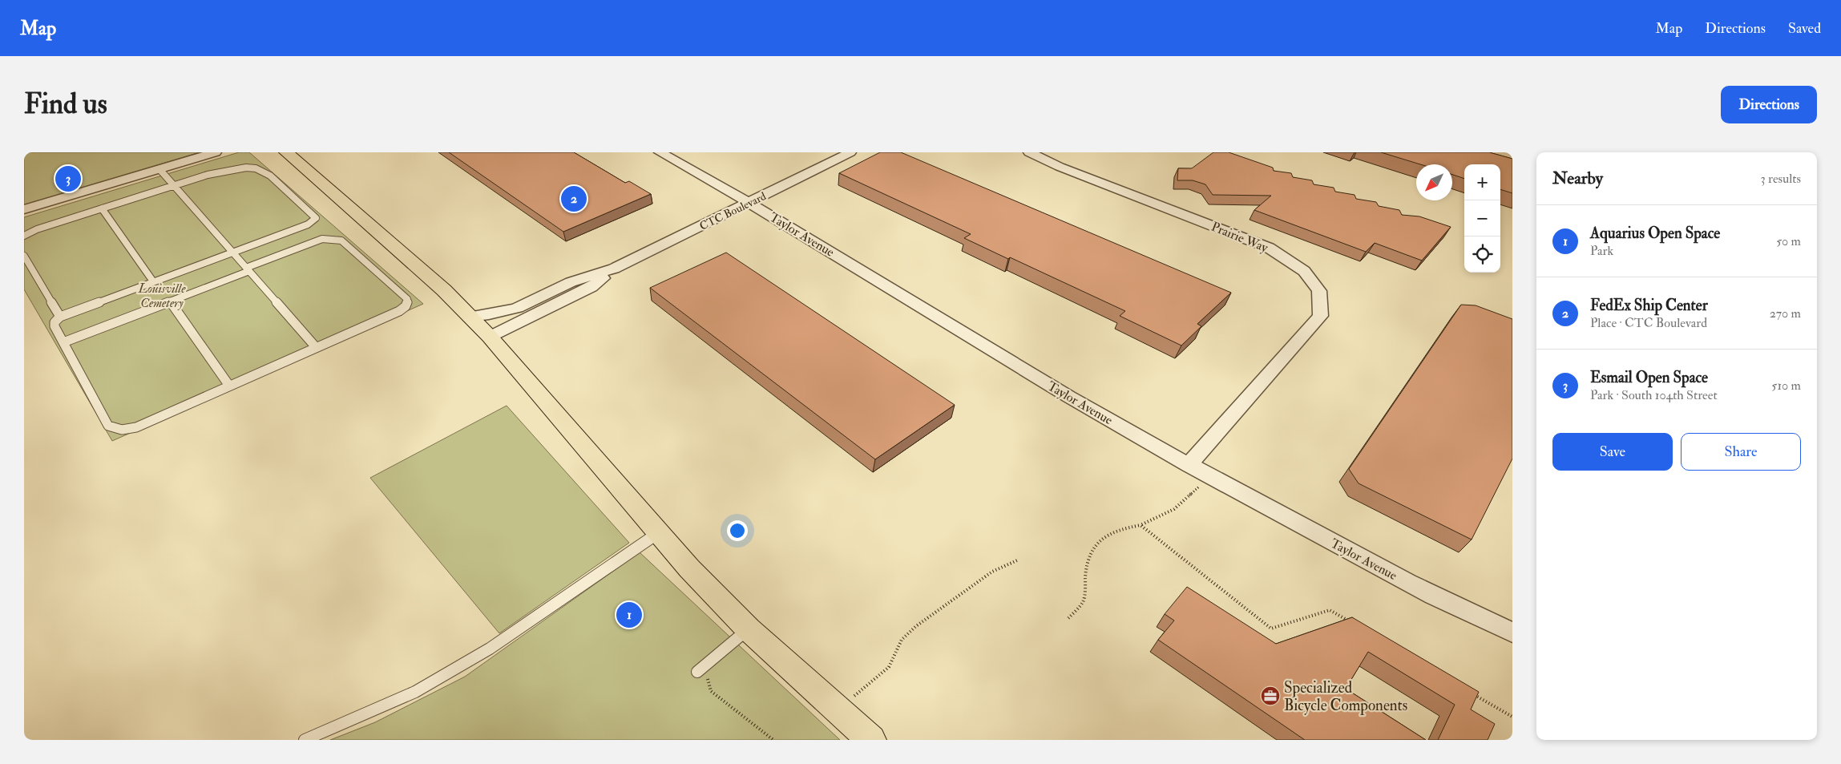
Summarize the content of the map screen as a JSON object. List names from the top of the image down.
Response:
{
  "streets": {
    "street": ["CTC Boulevard", "Taylor Avenue", "Prairie Way"]
  },
  "crossings": [
    ["CTC Boulevard", "Taylor Avenue"],
    ["Taylor Avenue", "Prairie Way"]
  ],
  "parks": ["Louisville Cemetery"],
  "places": {
    "office": ["Specialized Bicycle Components"]
  },
  "north": "bottom left",
  "page": {
    "header": "Map",
    "nav": ["Map", "Directions", "Saved"],
    "buttons": [
      "Directions",
      ["Save", "Share"]
    ],
    "title": "Find us",
    "heading": ["Nearby", "3 results"],
    "map_buttons": ["+", "−"],
    "pins": ["3", "2", "1"],
    "list": [
      {
        "mark": "1",
        "name": "Aquarius Open Space",
        "note": "Park",
        "value": "50 m"
      },
      {
        "mark": "2",
        "name": "FedEx Ship Center",
        "note": "Place · CTC Boulevard",
        "value": "270 m"
      },
      {
        "mark": "3",
        "name": "Esmail Open Space",
        "note": "Park · South 104th Street",
        "value": "510 m"
      }
    ]
  }
}
